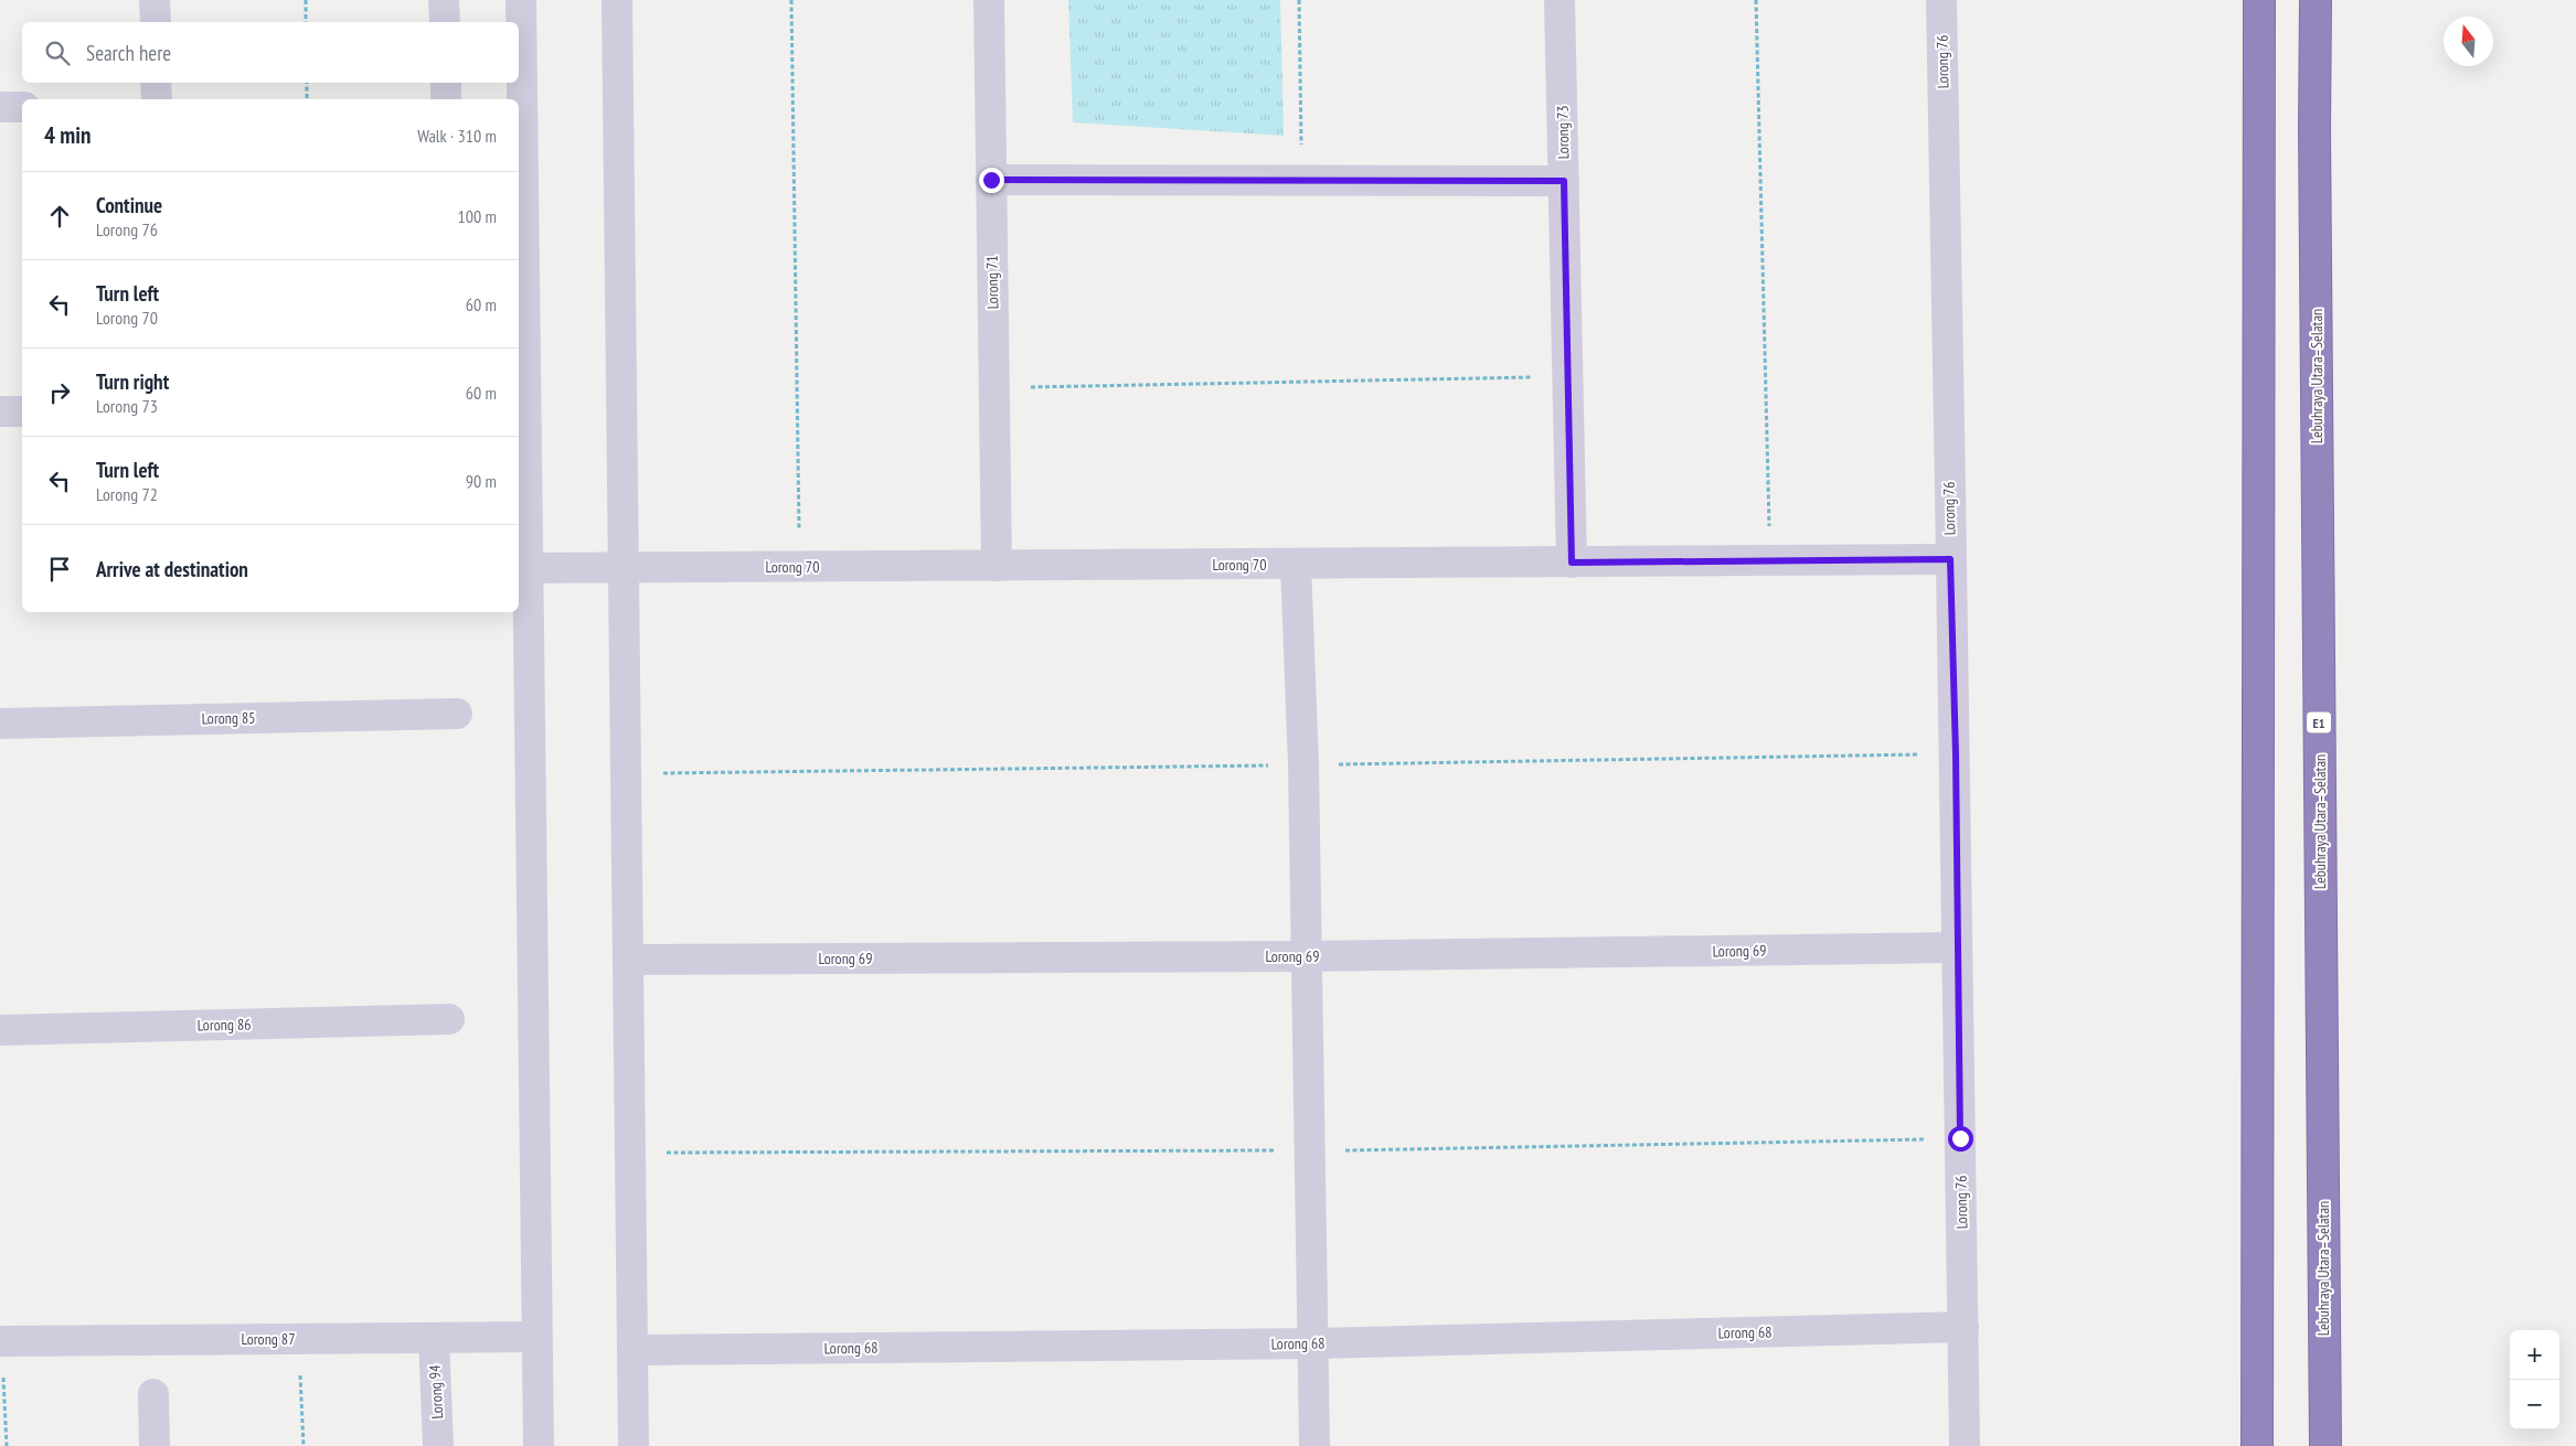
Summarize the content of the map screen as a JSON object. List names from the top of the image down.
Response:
{
  "streets": {
    "highway": ["Lebuhraya Utara–Selatan", "E1"],
    "street": [
      "Lorong 76",
      "Lorong 73",
      "Lorong 71",
      "Lorong 70",
      "Lorong 85",
      "Lorong 69",
      "Lorong 86",
      "Lorong 68",
      "Lorong 87",
      "Lorong 94"
    ]
  },
  "crossings": [
    ["Lorong 76", "Lorong 70"],
    ["Lorong 76", "Lorong 69"],
    ["Lorong 76", "Lorong 68"],
    ["Lorong 73", "Lorong 70"],
    ["Lorong 71", "Lorong 70"],
    ["Lorong 87", "Lorong 94"]
  ],
  "north": "top",
  "page": {
    "search": "Search here",
    "heading": ["4 min", "Walk · 310 m"],
    "list": [
      ["Continue", "Lorong 76", "100 m"],
      ["Turn left", "Lorong 70", "60 m"],
      ["Turn right", "Lorong 73", "60 m"],
      ["Turn left", "Lorong 72", "90 m"],
      "Arrive at destination"
    ],
    "map_buttons": ["+", "−"]
  }
}
